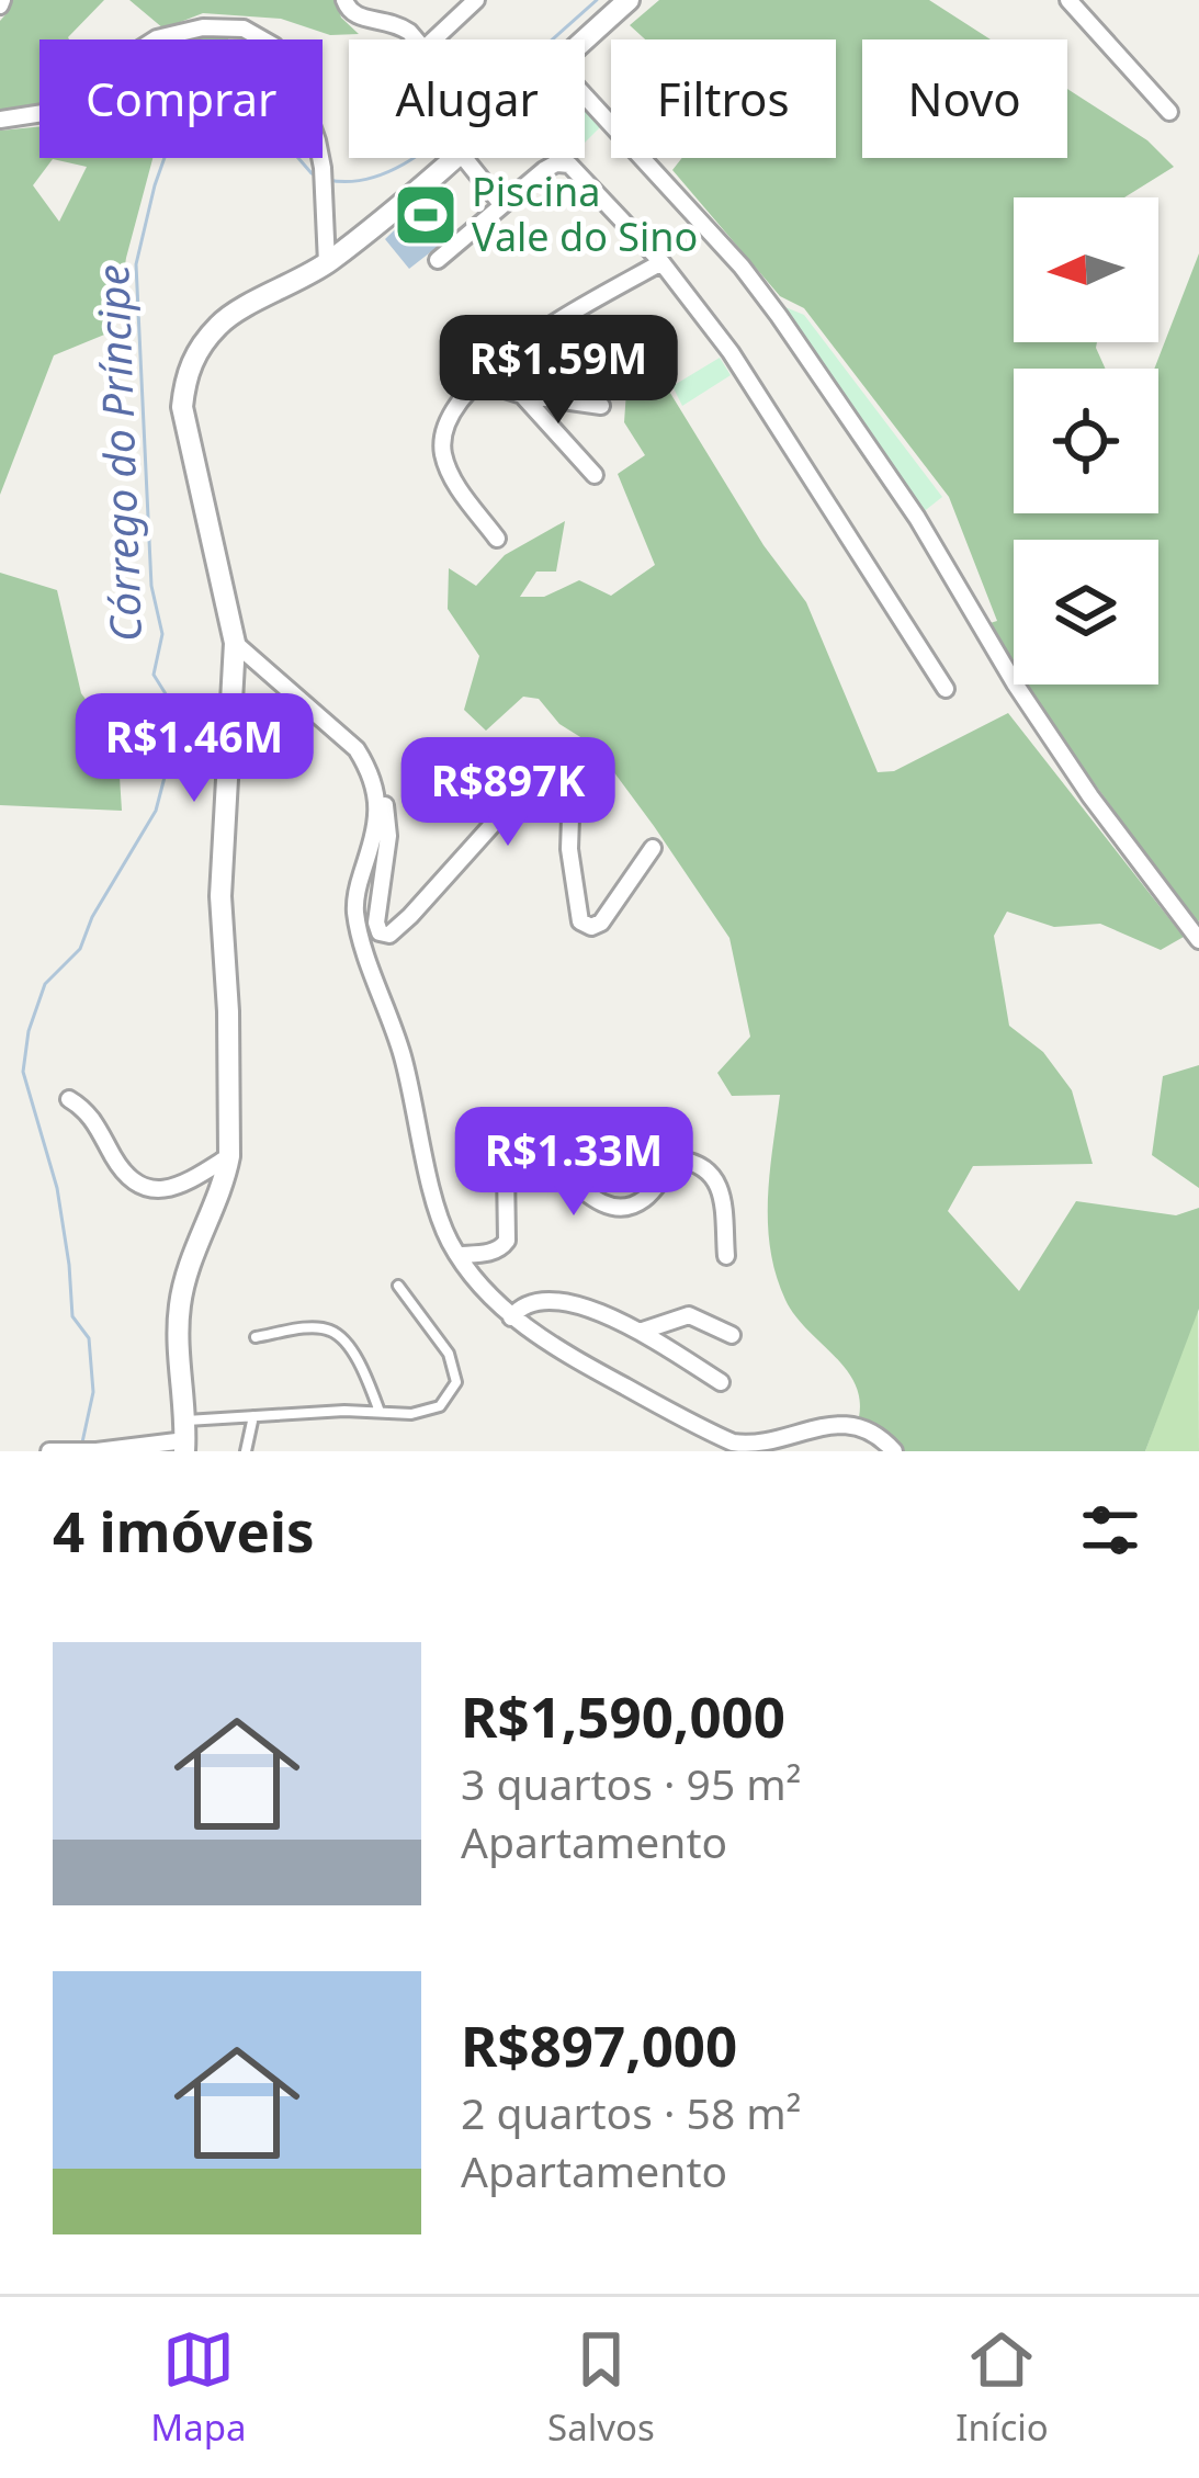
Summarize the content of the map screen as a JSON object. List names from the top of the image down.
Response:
{
  "water": ["Córrego do Príncipe"],
  "places": {
    "sports": ["Piscina Vale do Sino"]
  },
  "north": "left",
  "page": {
    "chip": [
      "Comprar",
      "Alugar",
      "Filtros",
      "Novo"
    ],
    "price": [
      "R$1.59M",
      "R$1.46M",
      "R$897K",
      "R$1.33M"
    ],
    "heading": "4 imóveis",
    "list": [
      {
        "name": "R$1,590,000",
        "note": "3 quartos · 95 m² · Apartamento"
      },
      {
        "name": "R$897,000",
        "note": "2 quartos · 58 m² · Apartamento"
      }
    ],
    "tabs": ["Mapa", "Salvos", "Início"]
  }
}
